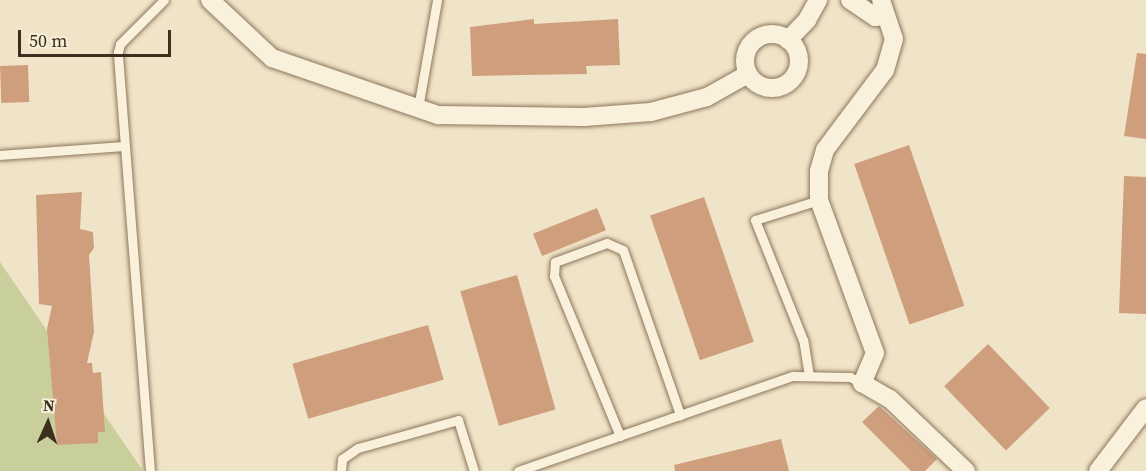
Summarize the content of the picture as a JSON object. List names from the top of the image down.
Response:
{
  "scale_bar": "50 m",
  "north": "top"
}
